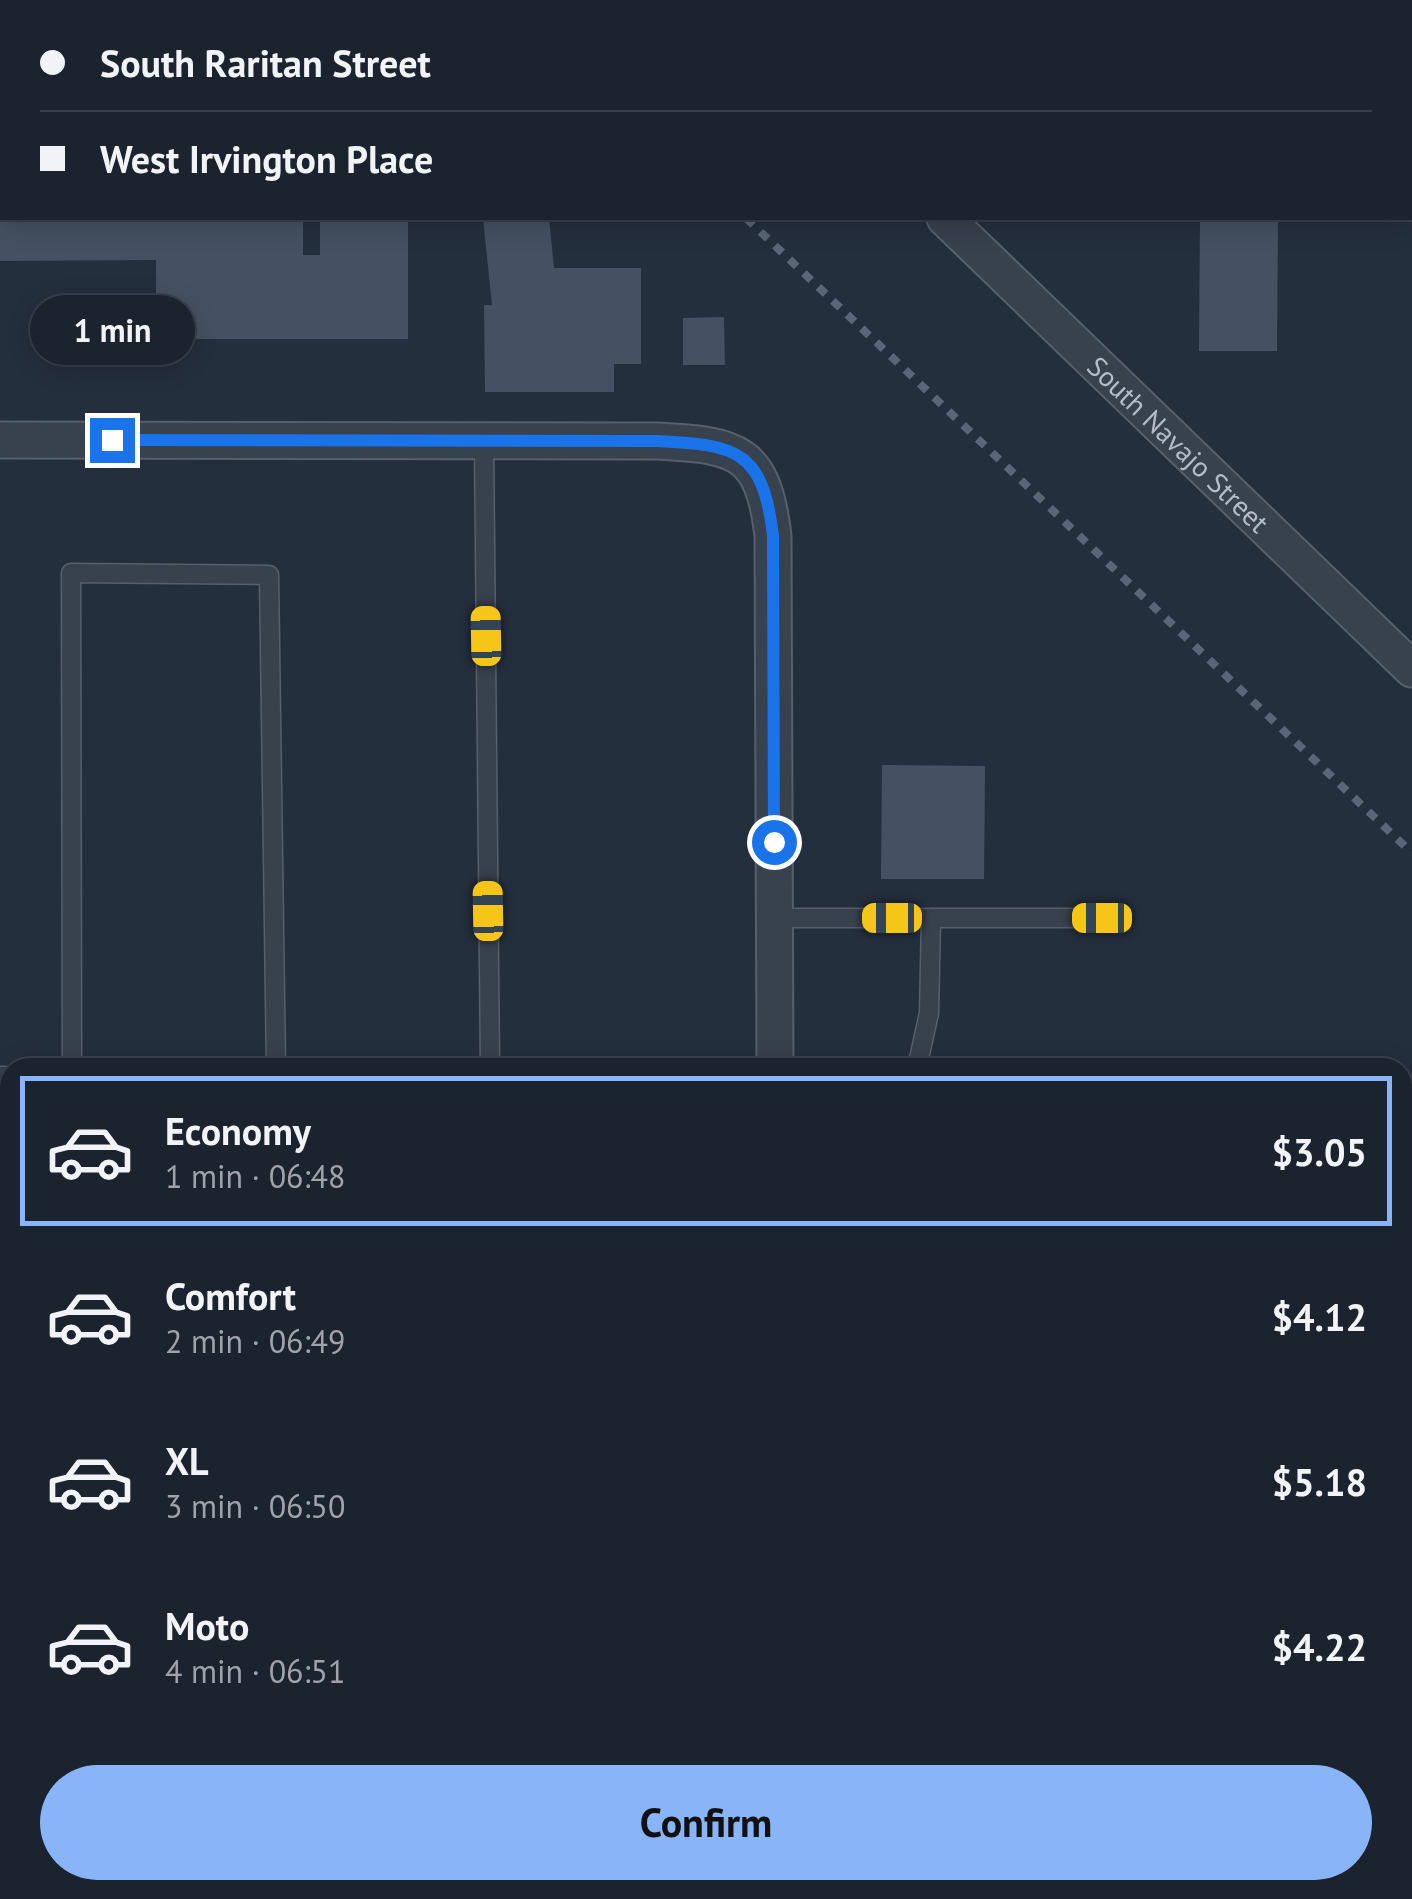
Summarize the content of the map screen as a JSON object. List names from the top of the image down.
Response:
{
  "streets": {
    "street": ["South Navajo Street"]
  },
  "page": {
    "banner": ["South Raritan Street", "West Irvington Place"],
    "bubble": "1 min",
    "list": [
      {
        "name": "Economy",
        "note": "1 min · 06:48",
        "value": "$3.05"
      },
      {
        "name": "Comfort",
        "note": "2 min · 06:49",
        "value": "$4.12"
      },
      {
        "name": "XL",
        "note": "3 min · 06:50",
        "value": "$5.18"
      },
      {
        "name": "Moto",
        "note": "4 min · 06:51",
        "value": "$4.22"
      }
    ],
    "buttons": "Confirm"
  }
}
